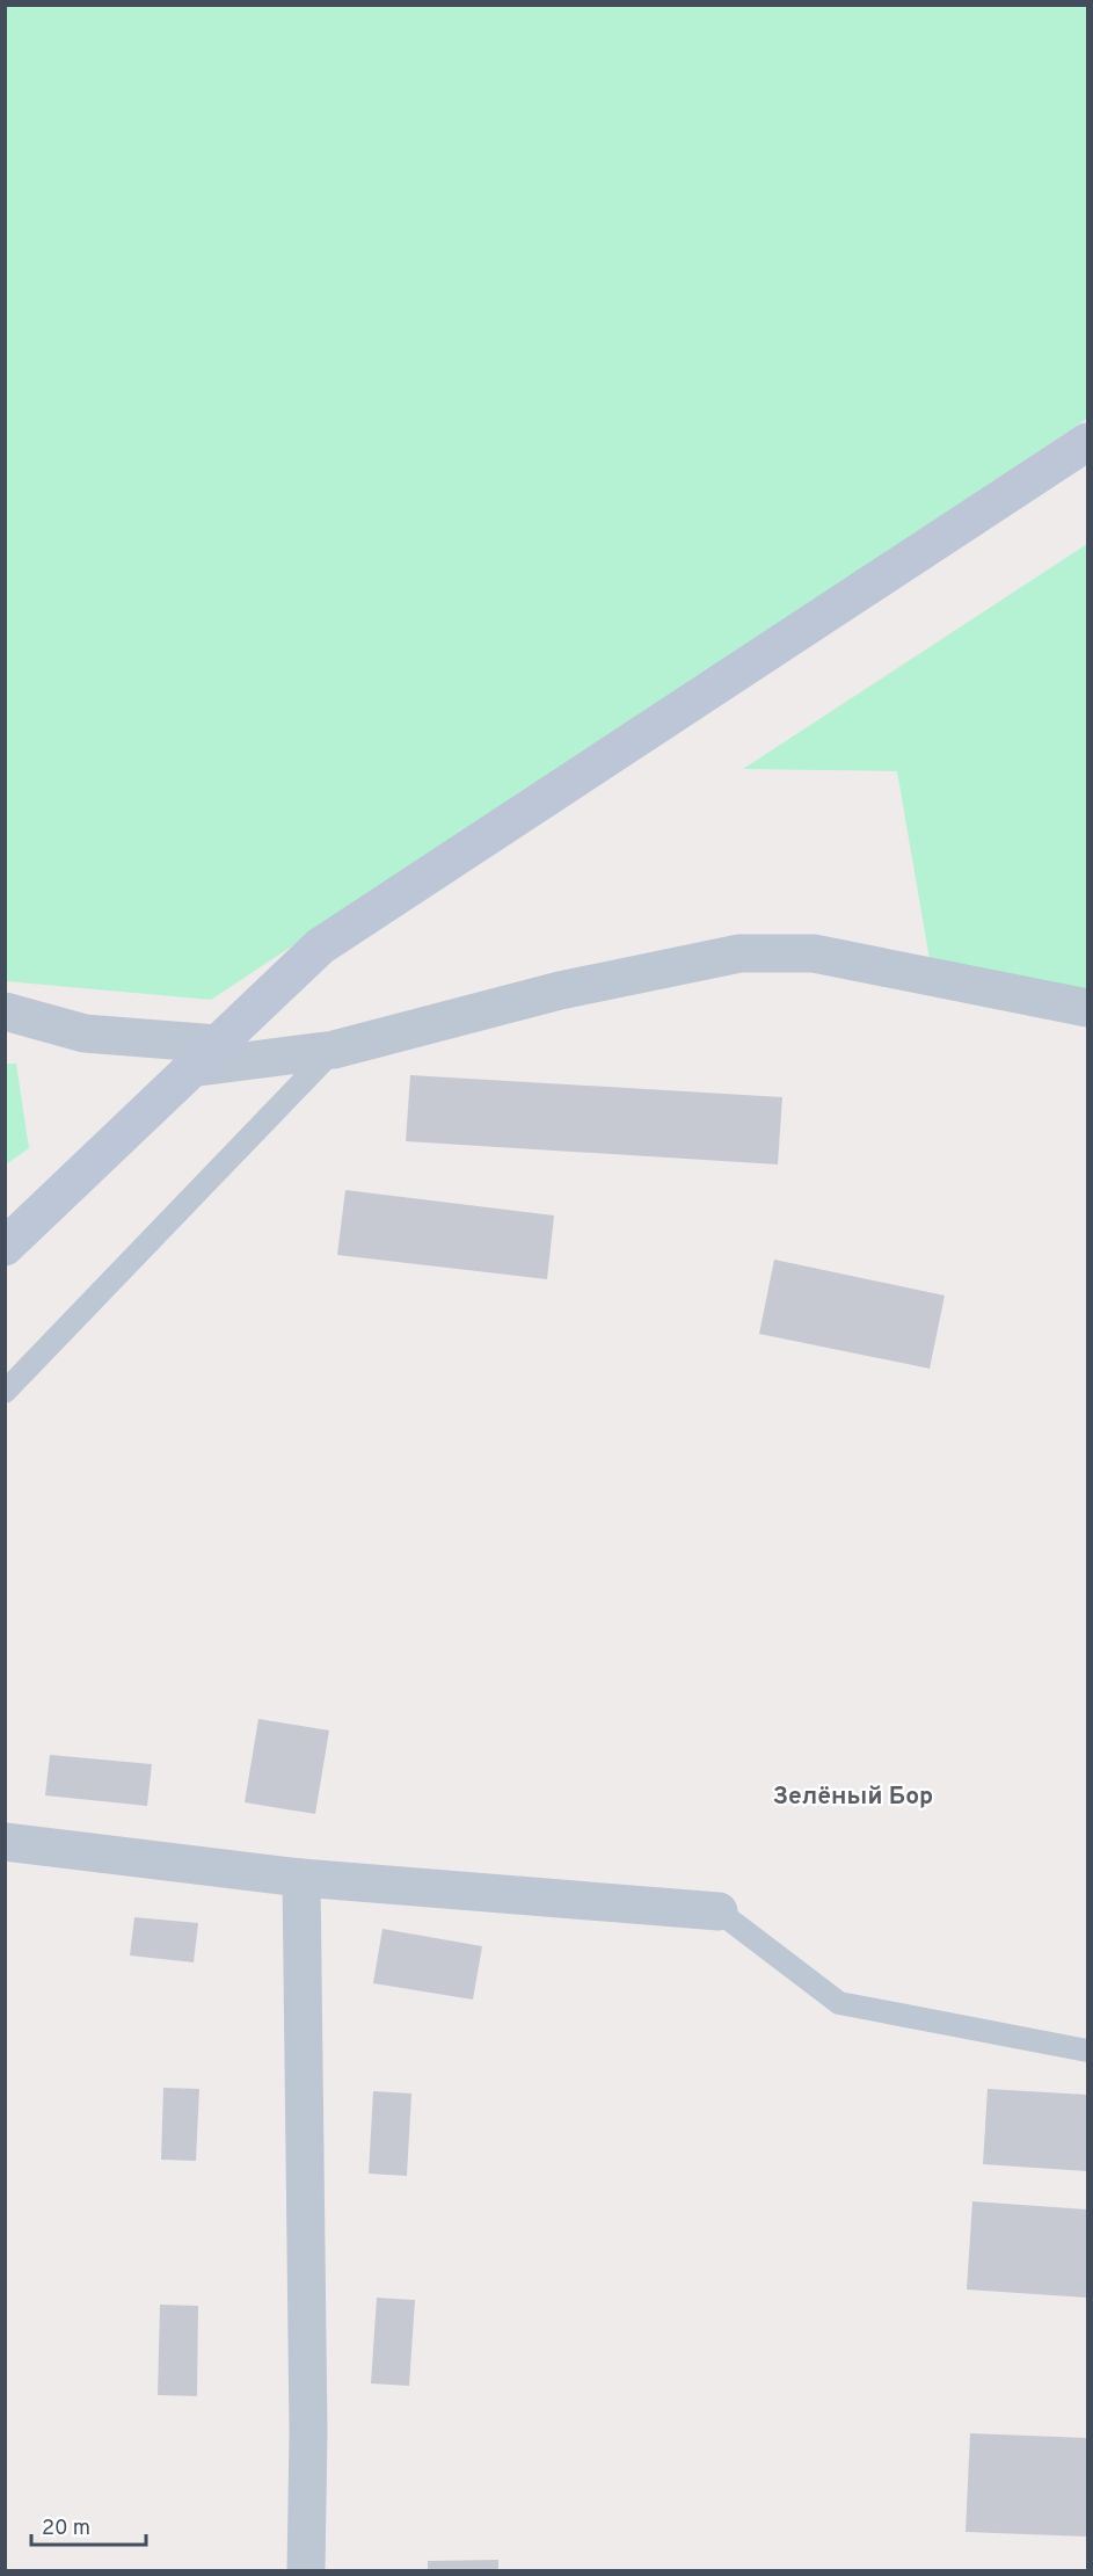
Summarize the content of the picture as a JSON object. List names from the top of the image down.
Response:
{
  "districts": ["Зелёный Бор"],
  "scale_bar": "20 m"
}
